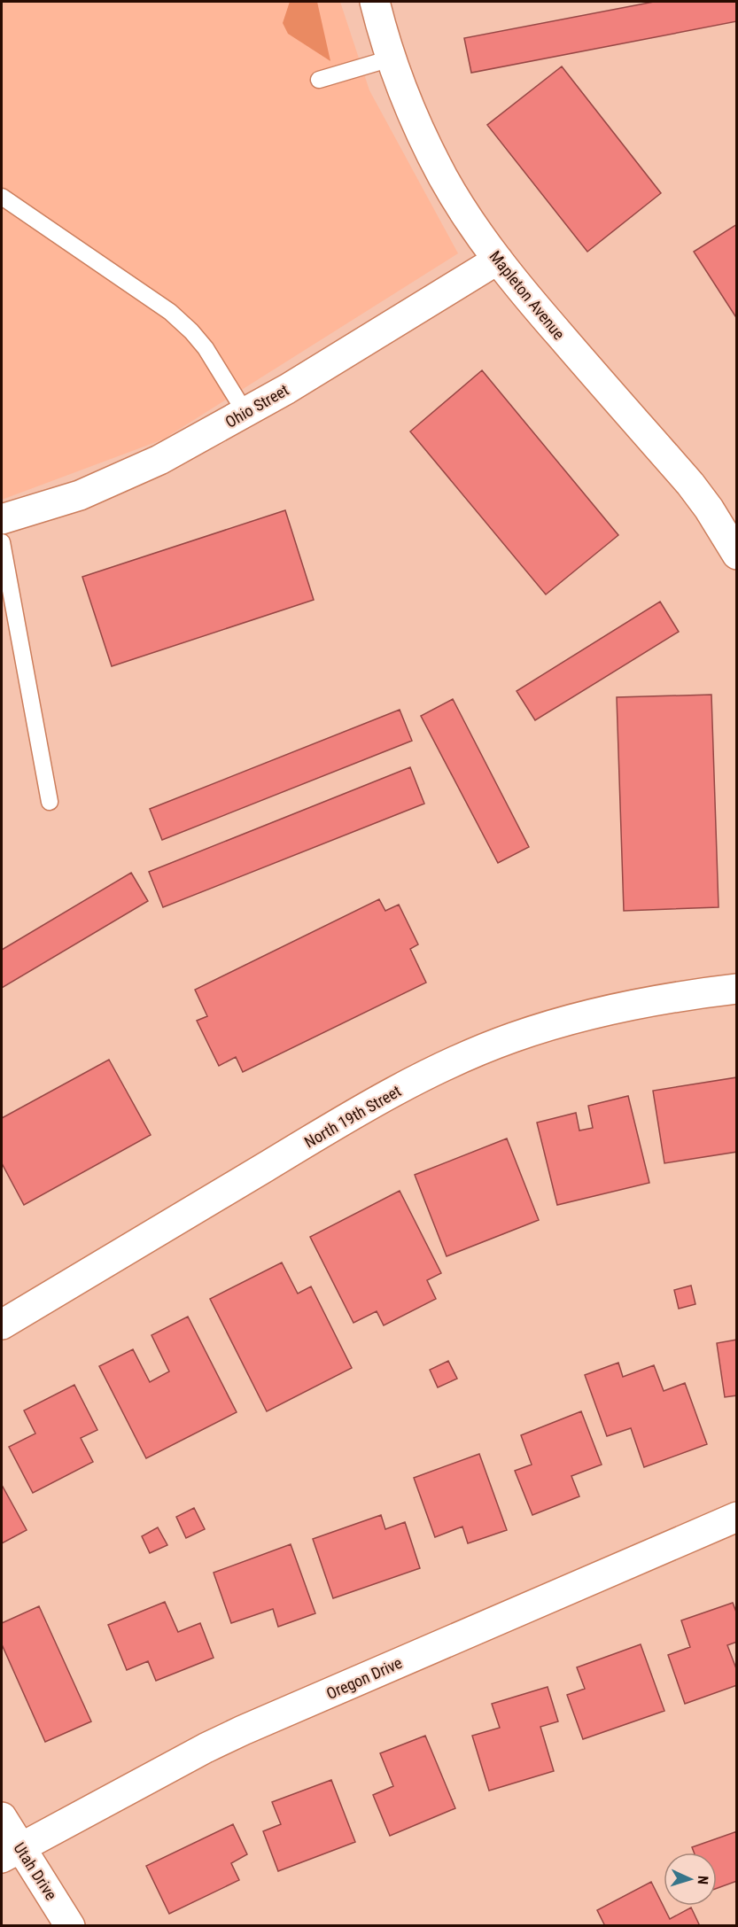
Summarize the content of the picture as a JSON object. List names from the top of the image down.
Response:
{
  "streets": {
    "street": [
      "Mapleton Avenue",
      "Ohio Street",
      "North 19th Street",
      "Oregon Drive",
      "Utah Drive"
    ]
  },
  "crossings": [
    ["Mapleton Avenue", "Ohio Street"],
    ["Oregon Drive", "Utah Drive"]
  ],
  "north": "right"
}
